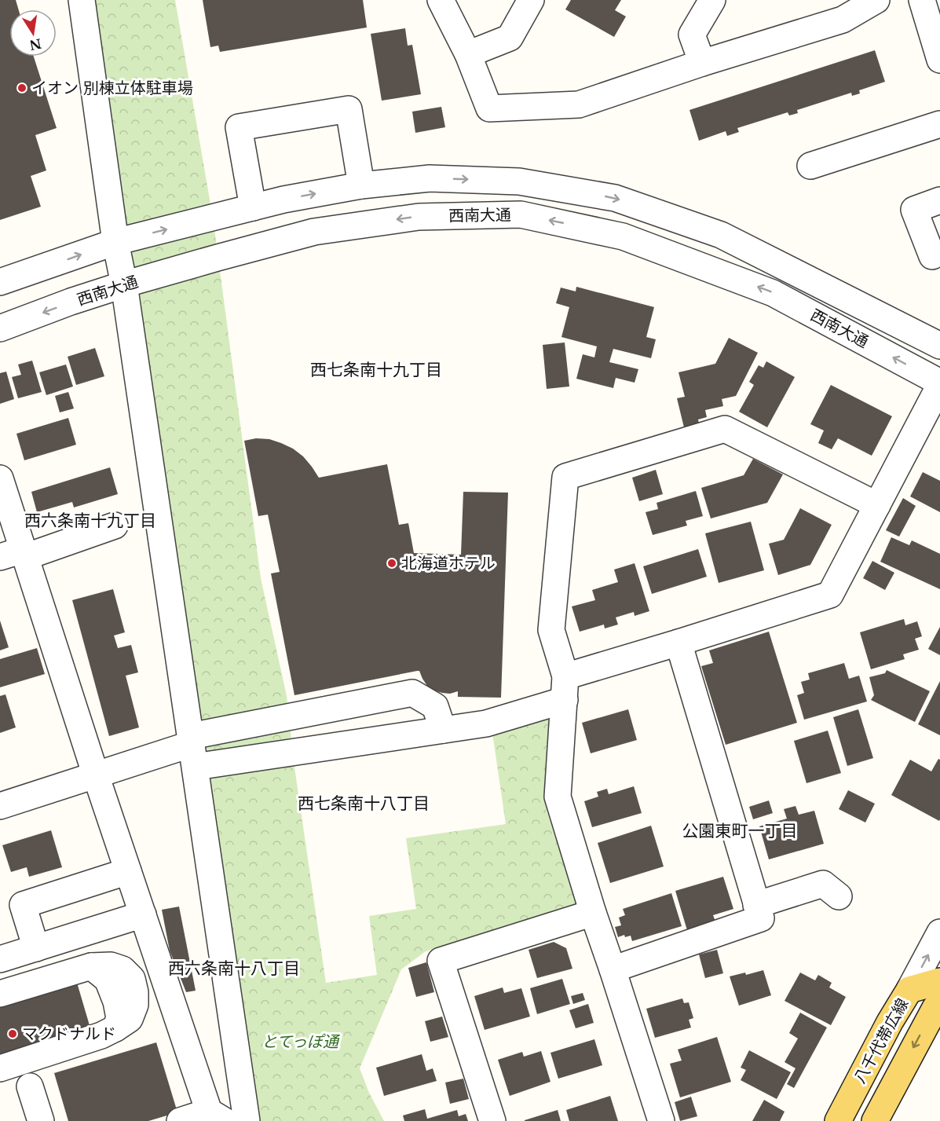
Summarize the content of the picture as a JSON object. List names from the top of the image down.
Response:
{
  "streets": {
    "main road": ["八千代帯広線"],
    "street": ["西南大通"]
  },
  "districts": [
    "西七条南十九丁目",
    "西六条南十九丁目",
    "西七条南十八丁目",
    "公園東町一丁目",
    "西六条南十八丁目"
  ],
  "parks": ["とてっぽ通"],
  "places": ["イオン 別棟立体駐車場", "北海道ホテル", "マクドナルド"],
  "north": "bottom"
}
